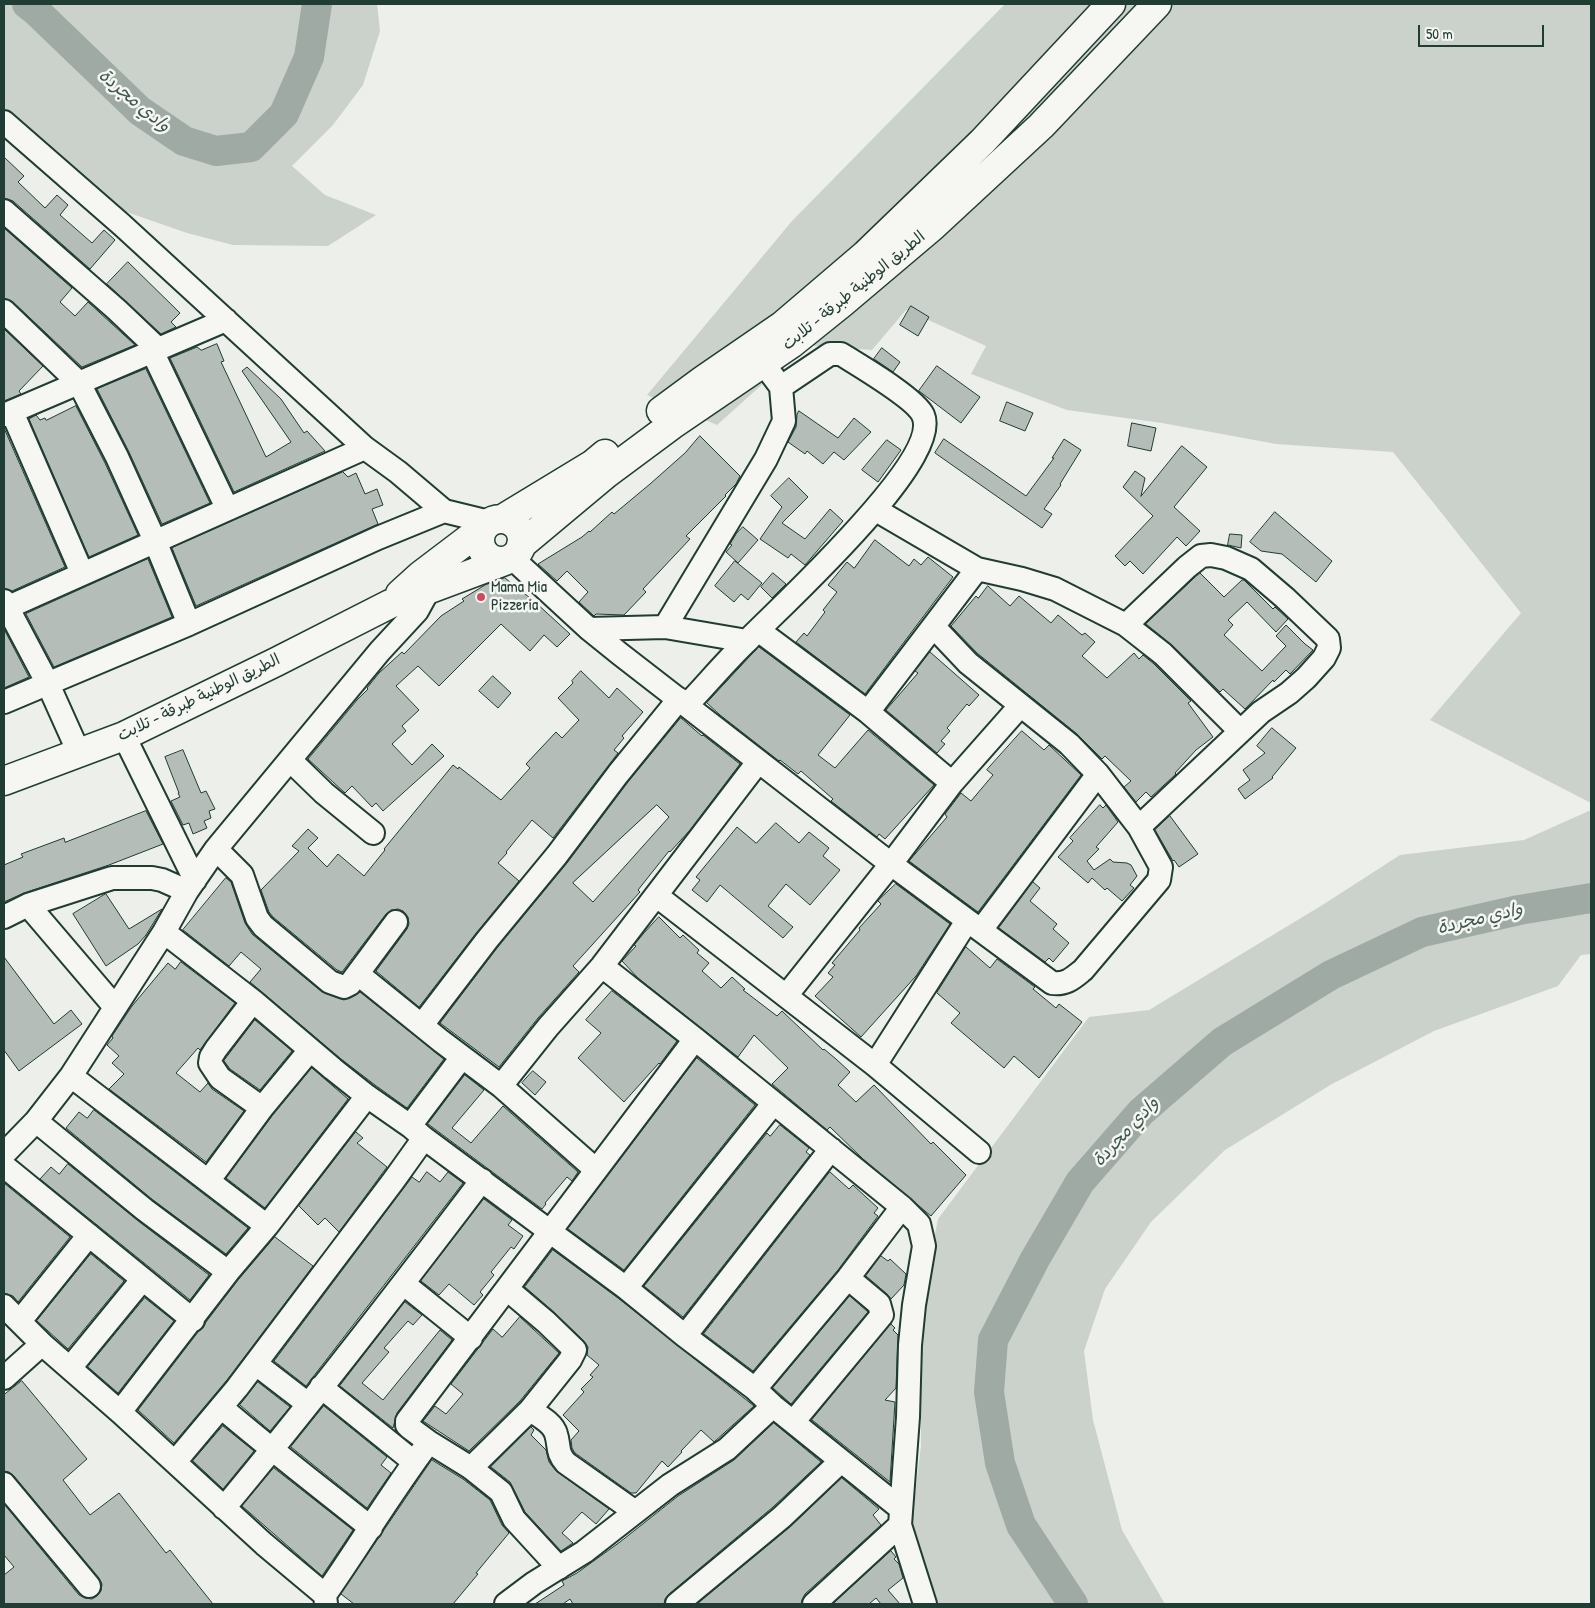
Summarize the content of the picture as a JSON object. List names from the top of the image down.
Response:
{
  "streets": {
    "main road": ["الطريق الوطنية طبرقة - تلابت"]
  },
  "water": ["وادي مجردة"],
  "places": ["Mama Mia Pizzeria"],
  "scale_bar": "50 m"
}
